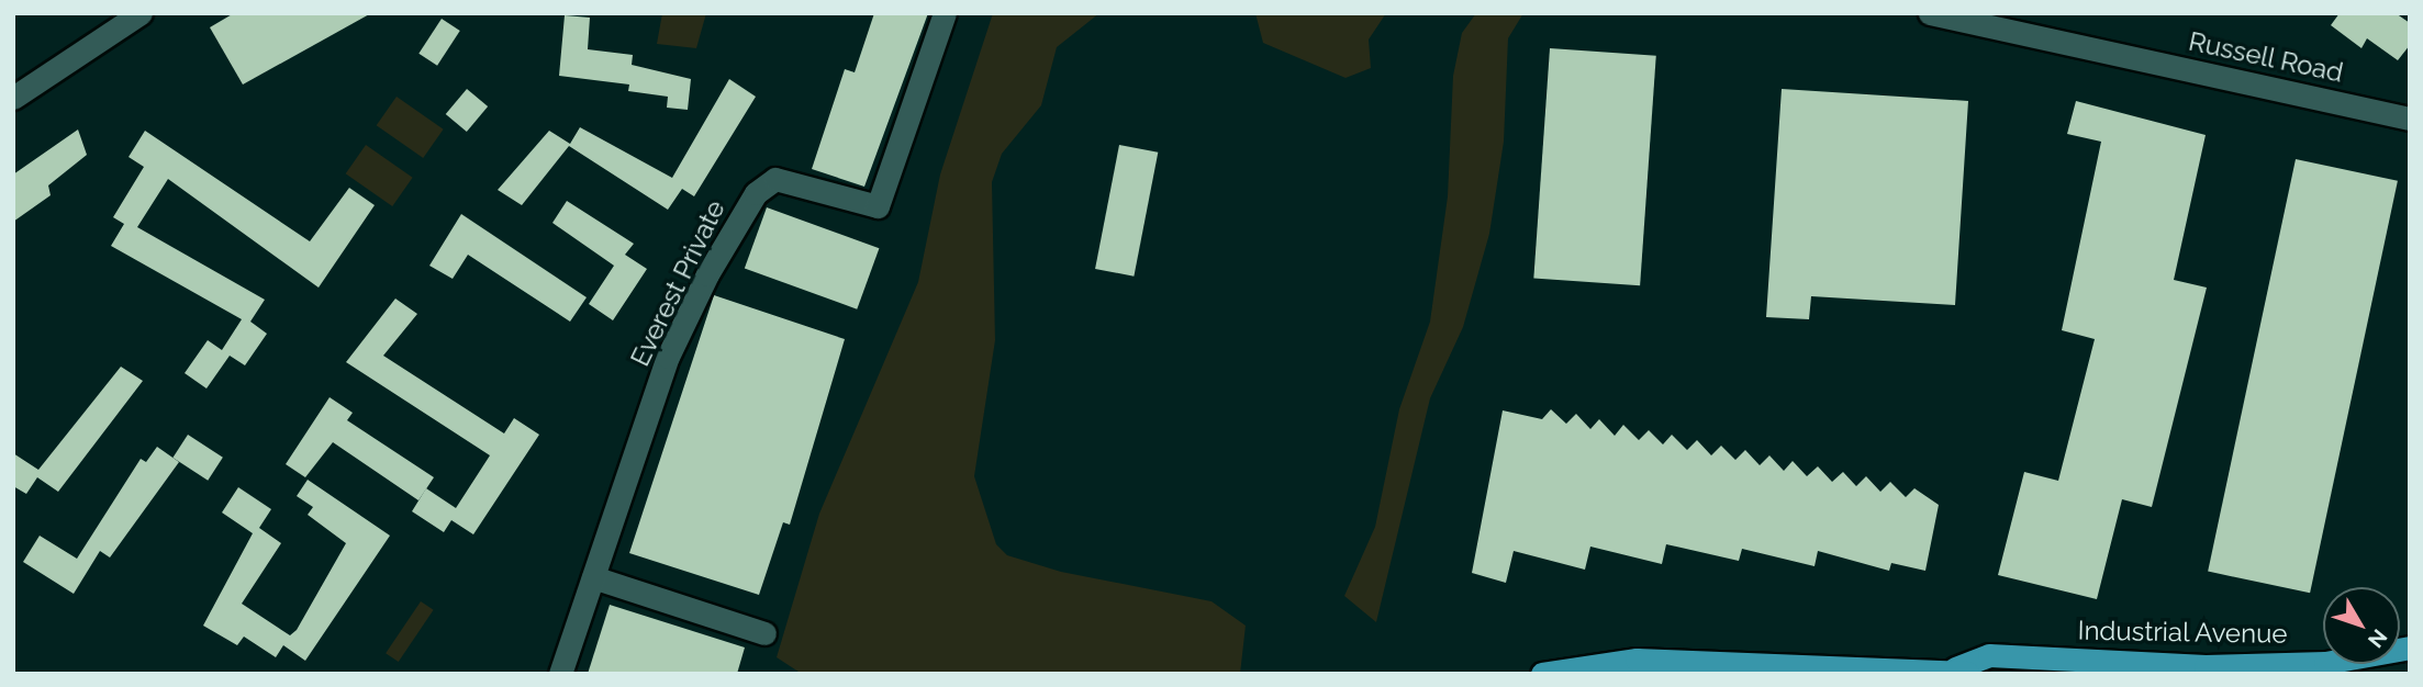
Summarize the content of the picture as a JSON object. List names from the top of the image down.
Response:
{
  "streets": {
    "main road": ["Industrial Avenue"],
    "street": ["Russell Road", "Everest Private"]
  },
  "north": "bottom right"
}
